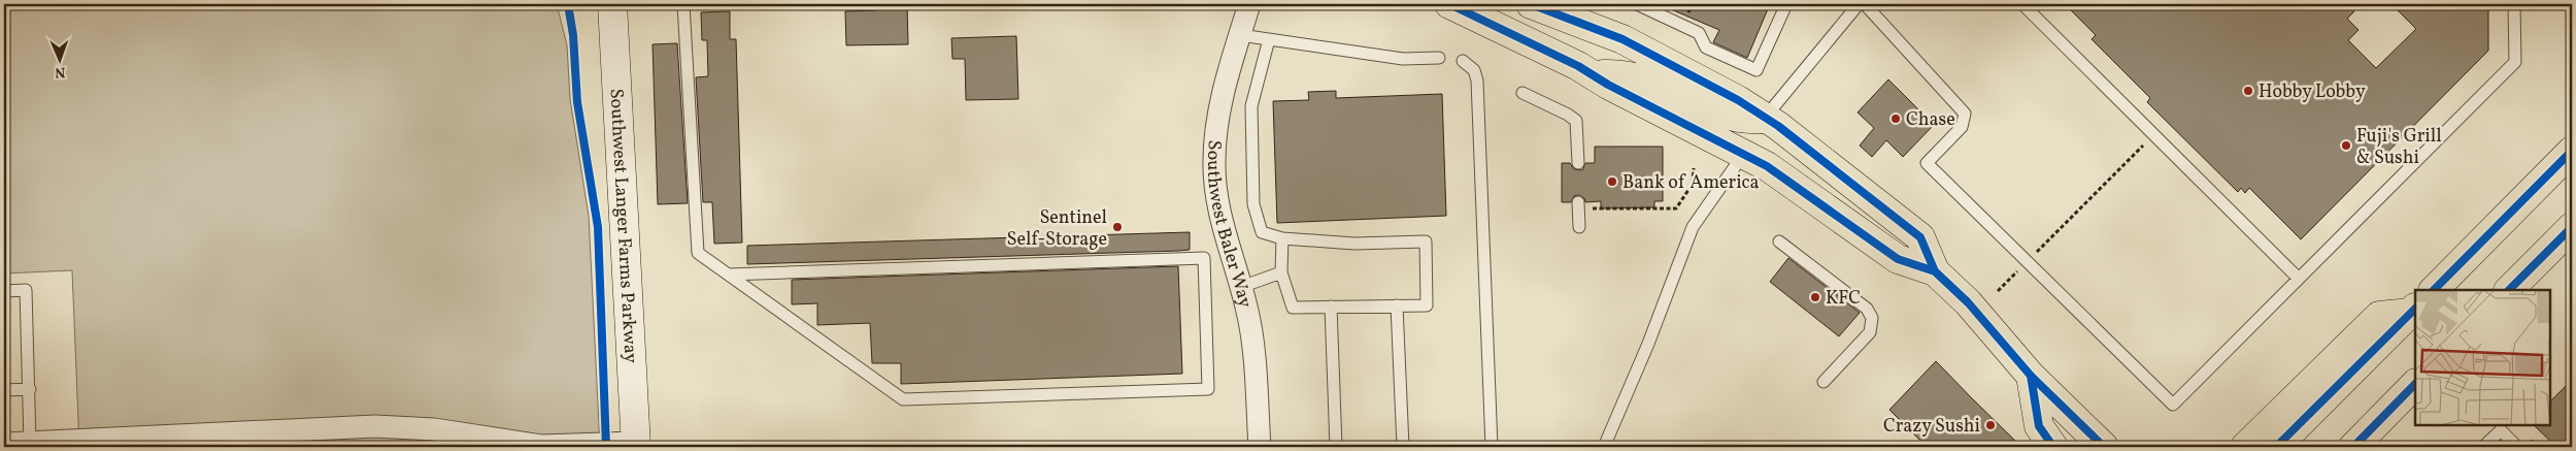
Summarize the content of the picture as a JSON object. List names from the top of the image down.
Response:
{
  "streets": {
    "street": ["Southwest Baler Way", "Southwest Langer Farms Parkway"]
  },
  "places": [
    "Hobby Lobby",
    "Chase",
    "Fuji's Grill & Sushi",
    "Bank of America",
    "Sentinel Self-Storage",
    "KFC",
    "Crazy Sushi"
  ],
  "north": "bottom"
}
